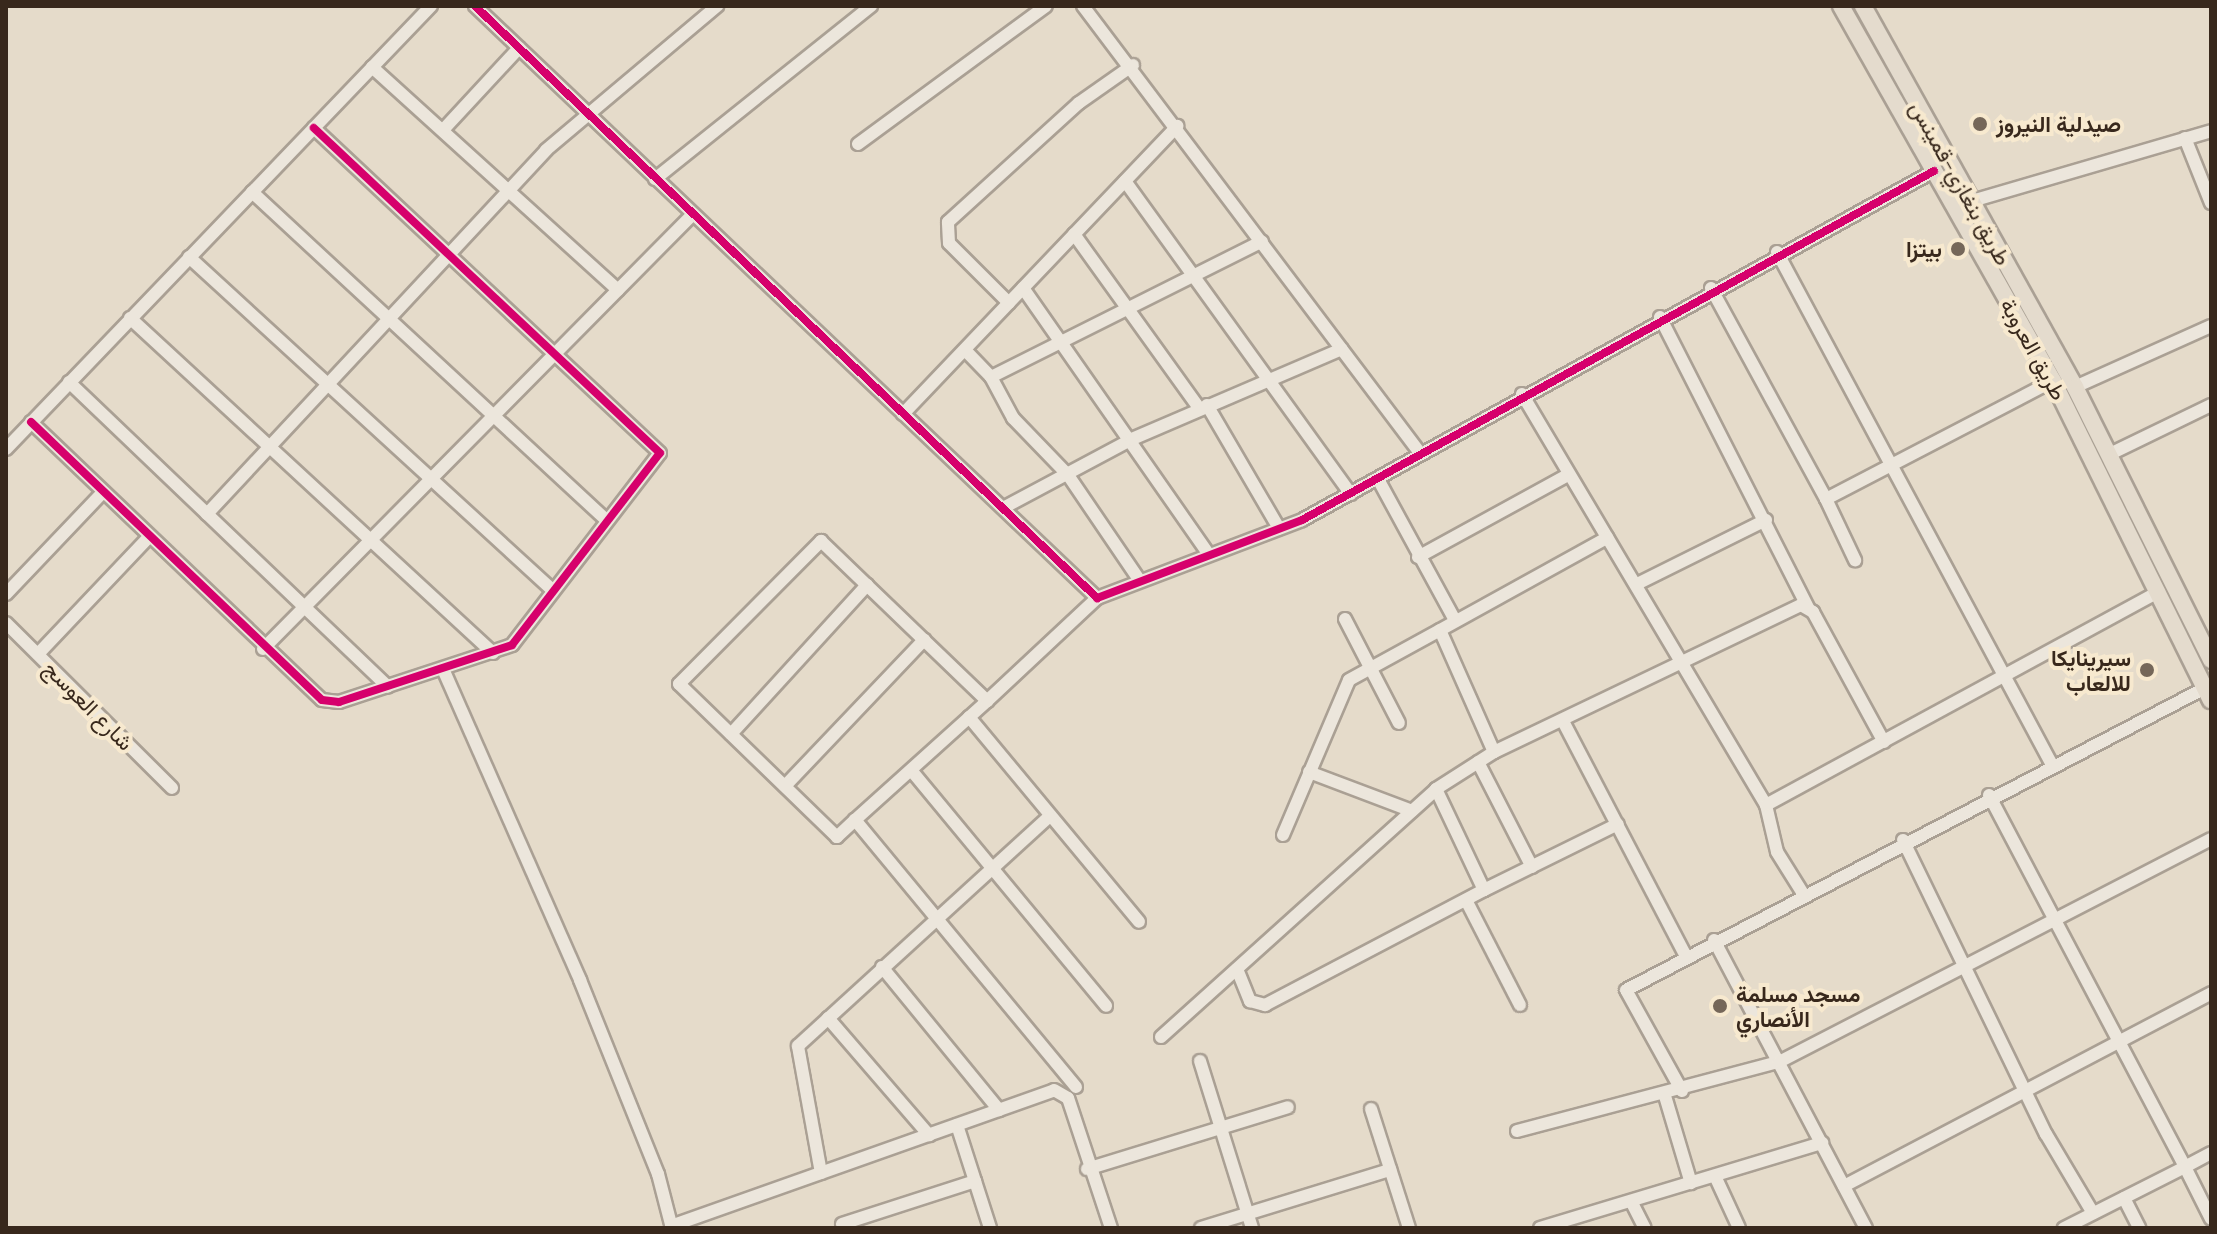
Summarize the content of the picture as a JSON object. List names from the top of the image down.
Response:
{
  "streets": {
    "main road": ["طريق بنغازي-قمينس", "طريق العروبة"],
    "street": ["شارع العوسج"]
  },
  "crossings": [
    ["طريق بنغازي-قمينس", "طريق العروبة"]
  ],
  "places": [
    "صيدلية النيروز",
    "بيتزا",
    "سيرينايكا للالعاب",
    "مسجد مسلمة الأنصاري"
  ]
}
